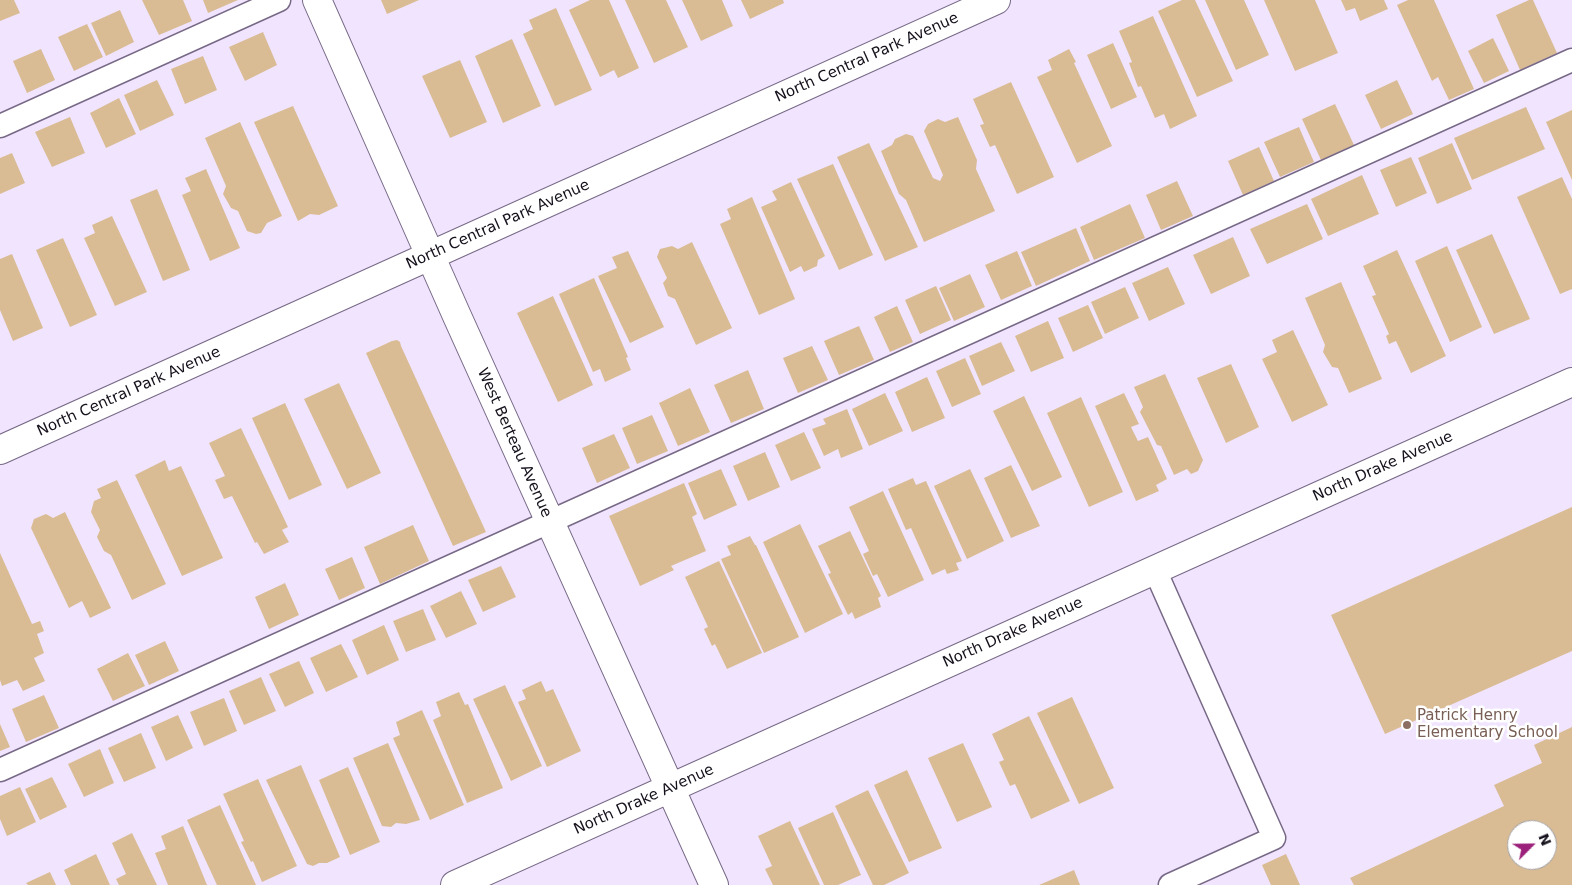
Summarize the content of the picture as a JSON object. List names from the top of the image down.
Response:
{
  "streets": {
    "street": ["North Central Park Avenue", "West Berteau Avenue", "North Drake Avenue"]
  },
  "crossings": [
    ["North Central Park Avenue", "West Berteau Avenue"],
    ["West Berteau Avenue", "North Drake Avenue"]
  ],
  "places": ["Patrick Henry Elementary School"],
  "north": "top right"
}
